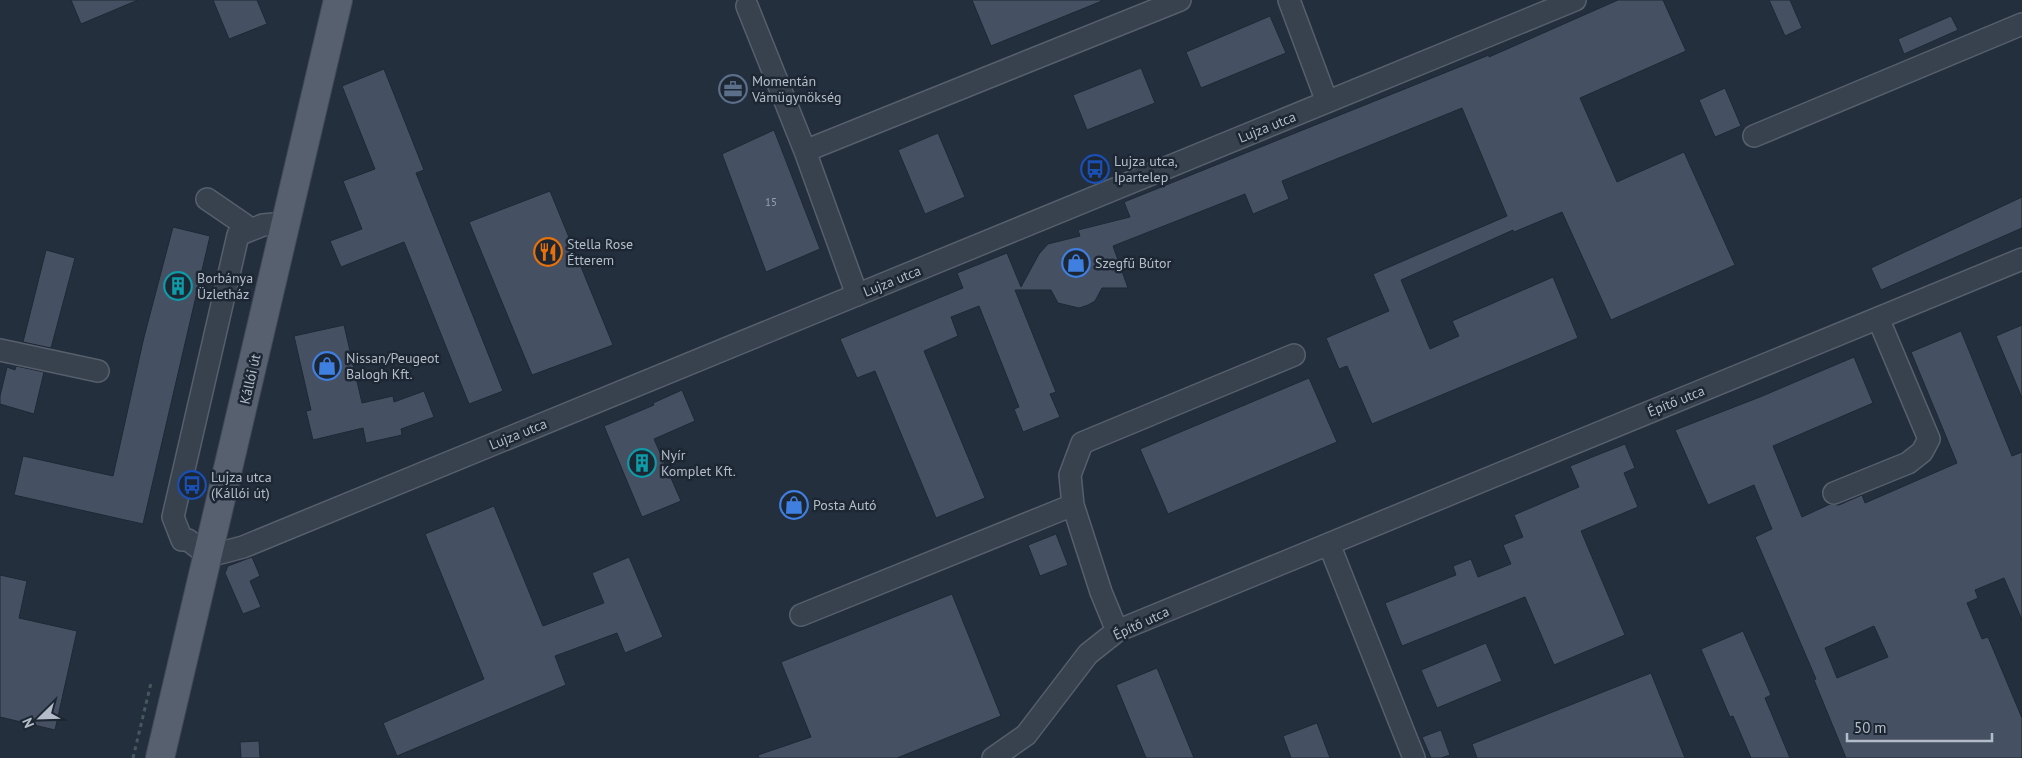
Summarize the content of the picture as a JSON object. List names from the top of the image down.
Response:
{
  "streets": {
    "main road": ["Kállói út"],
    "street": ["Lujza utca", "Építő utca"]
  },
  "crossings": [
    ["Lujza utca", "Kállói út"]
  ],
  "places": {
    "office": ["Momentán Vámügynökség"],
    "bus stop": ["Lujza utca, Ipartelep", "Lujza utca (Kállói út)"],
    "restaurant": ["Stella Rose Étterem"],
    "shop": ["Szegfű Bútor", "Nissan/Peugeot Balogh Kft.", "Posta Autó"],
    "building": ["Borbánya Üzletház", "Nyír Komplet Kft."]
  },
  "house_numbers": ["15"],
  "scale_bar": "50 m",
  "north": "bottom left"
}
